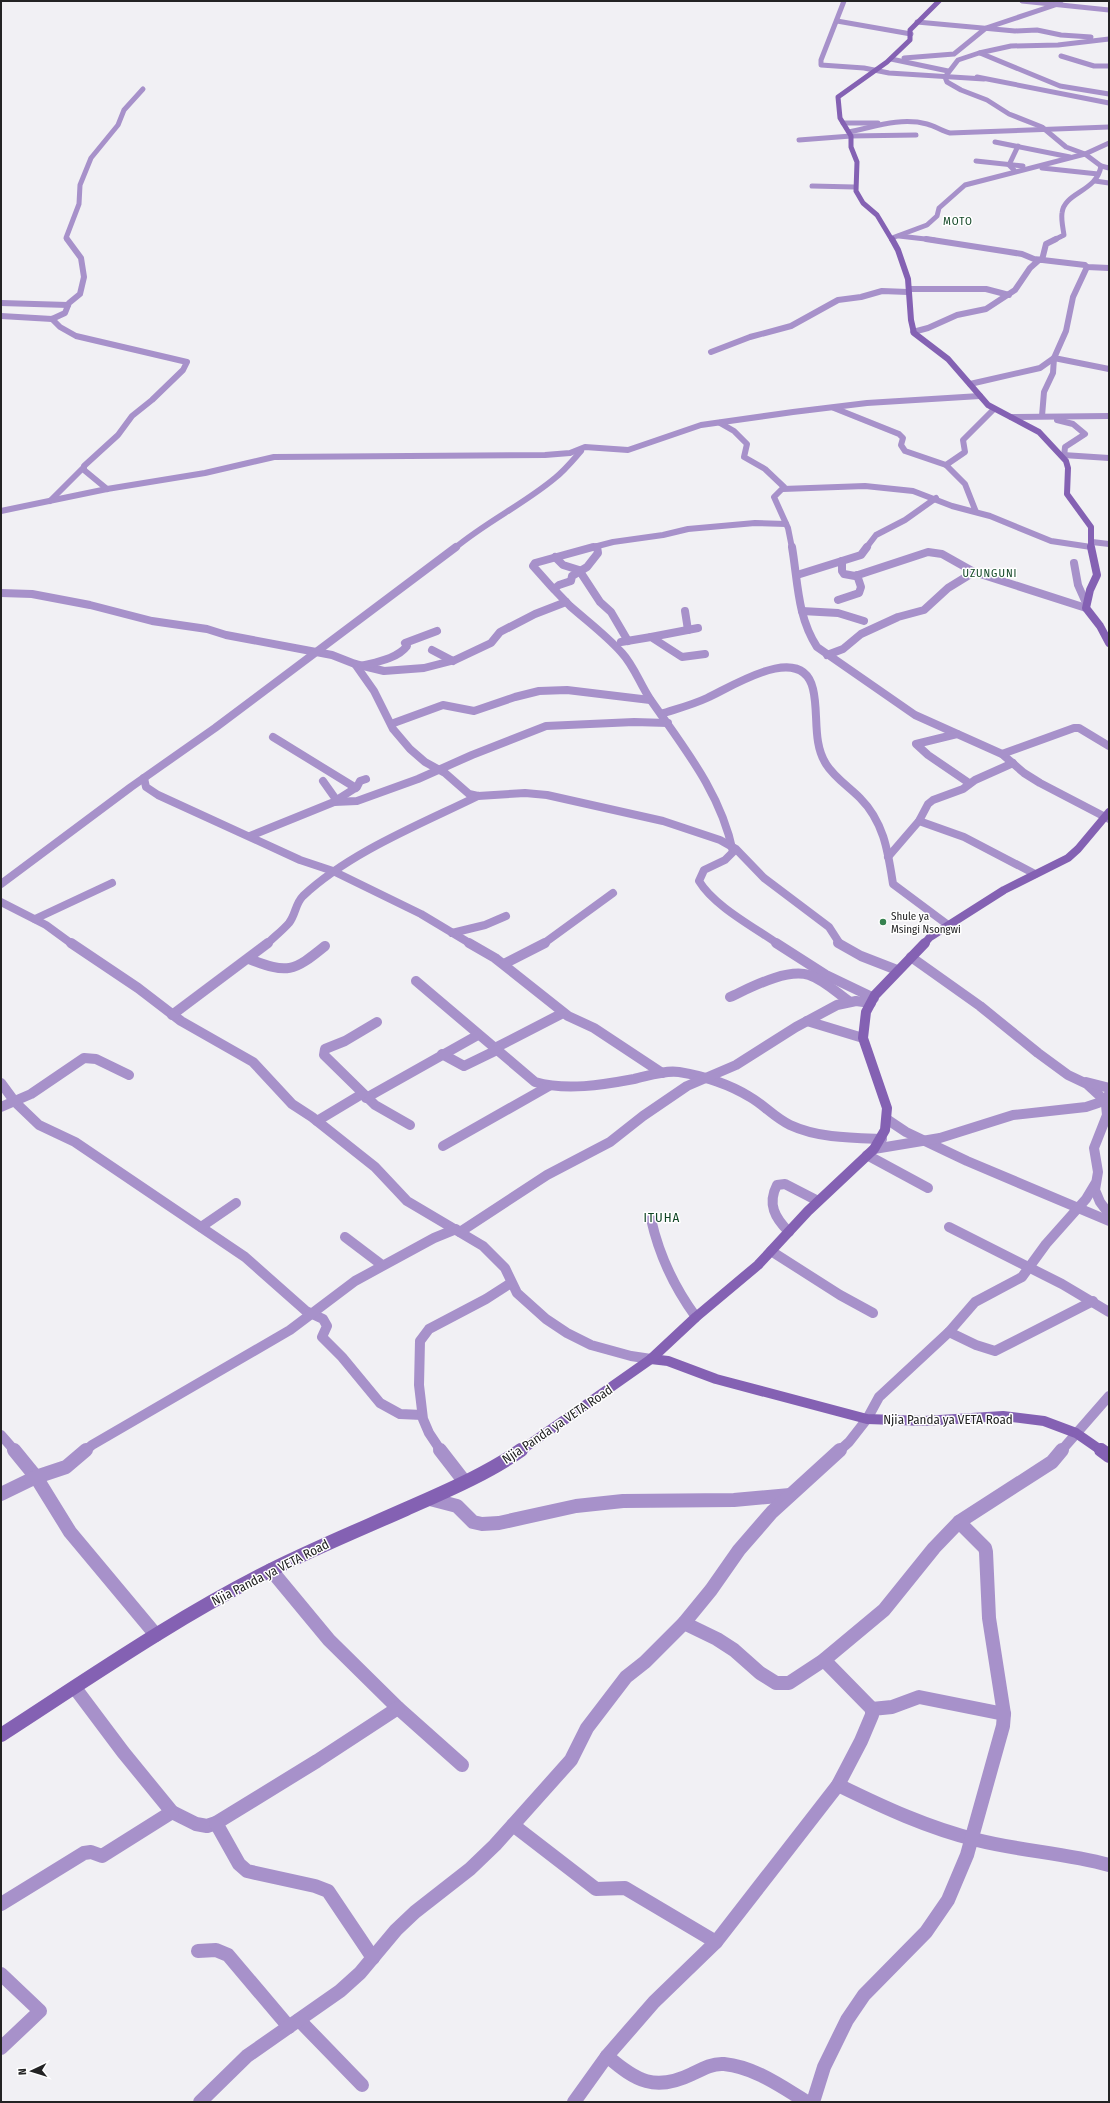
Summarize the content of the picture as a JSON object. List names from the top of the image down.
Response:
{
  "streets": {
    "street": ["Njia Panda ya VETA Road"]
  },
  "districts": ["MOTO", "UZUNGUNI", "ITUHA"],
  "places": ["Shule ya Msingi Nsongwi"],
  "north": "left"
}
